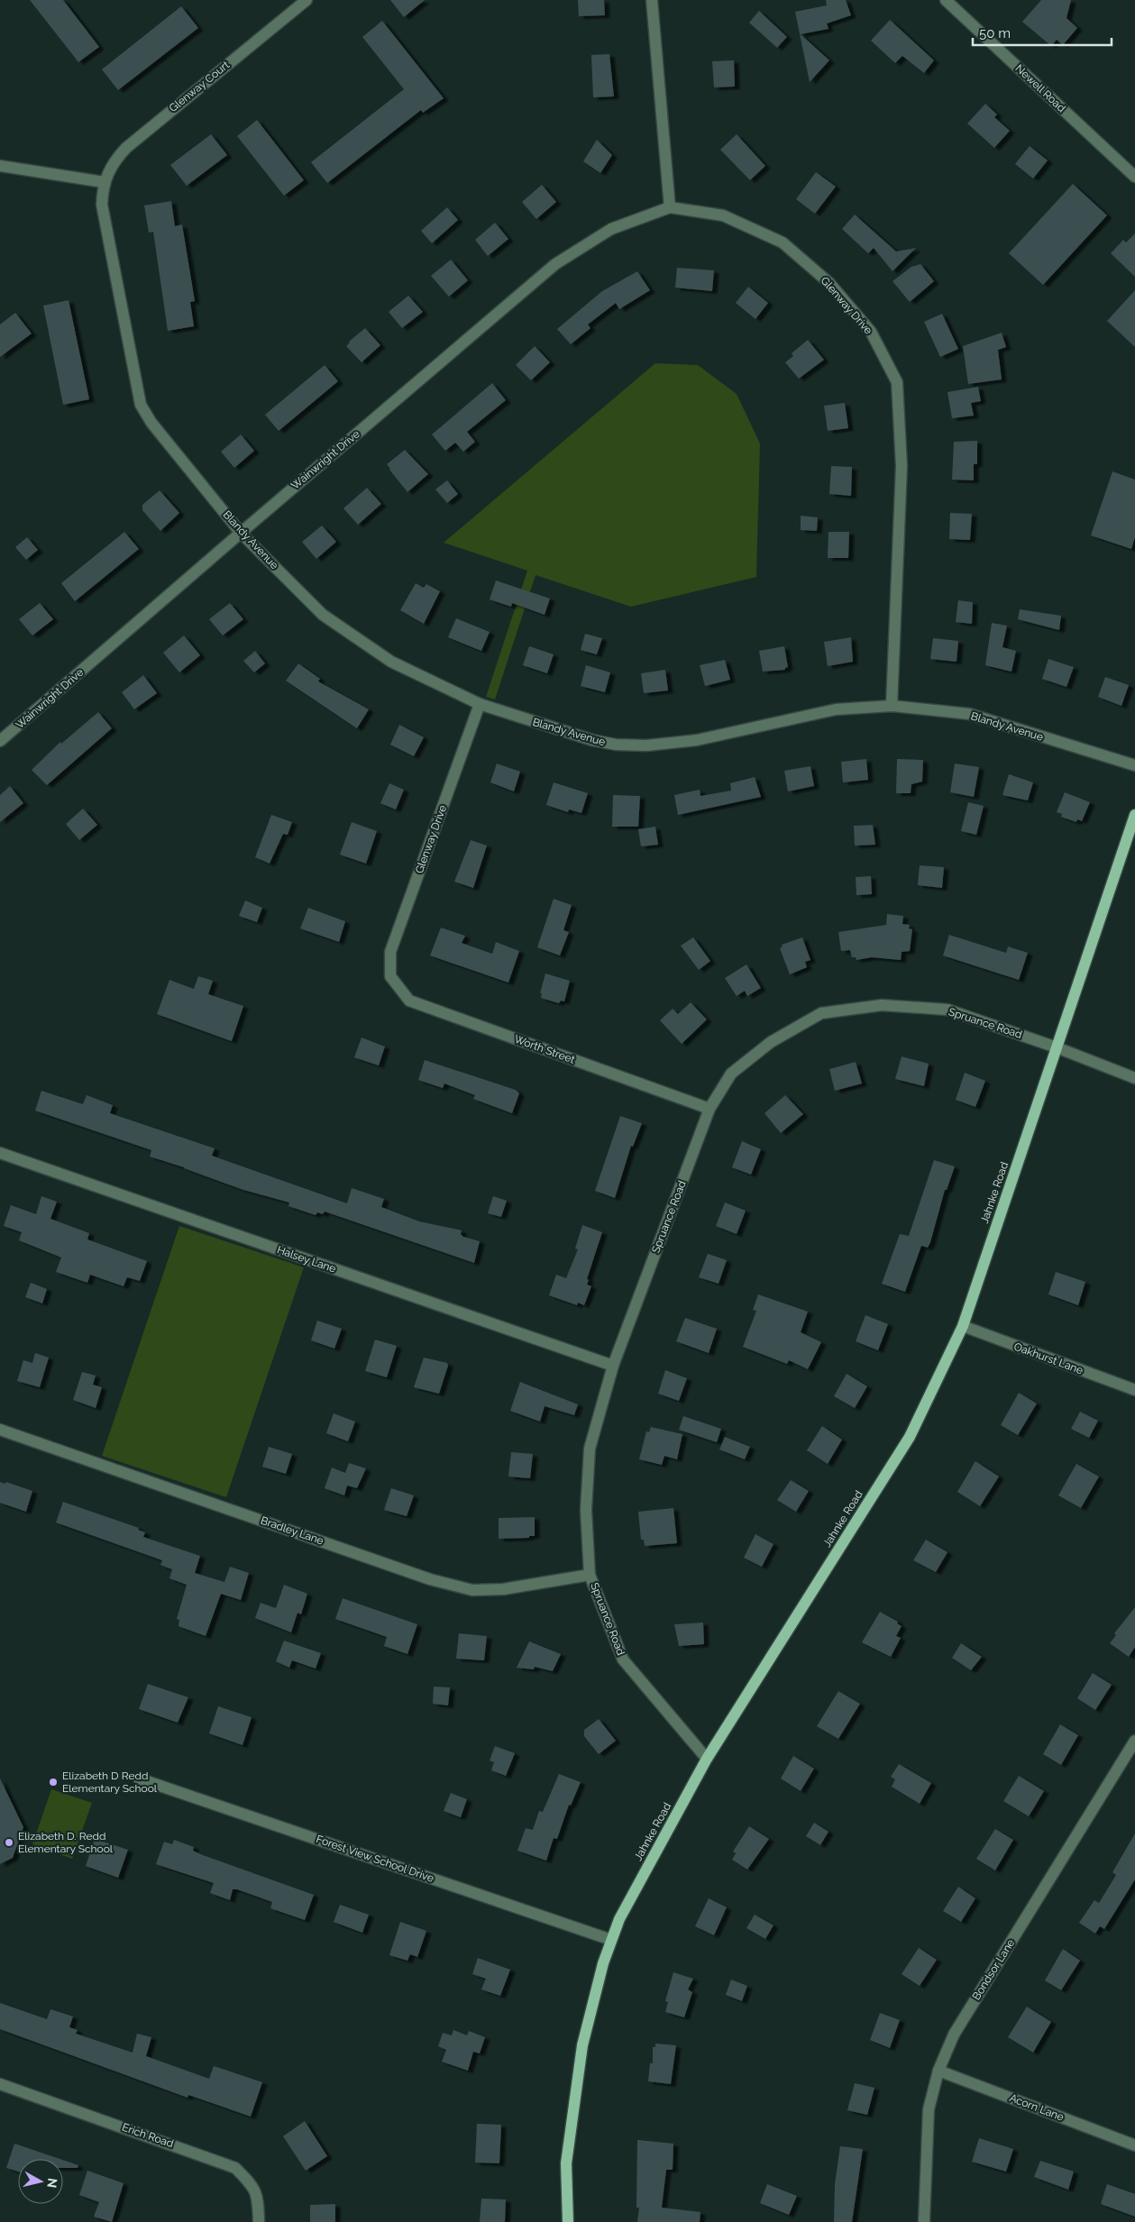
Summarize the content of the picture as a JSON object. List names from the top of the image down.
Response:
{
  "streets": {
    "main road": ["Jahnke Road"],
    "street": [
      "Glenway Court",
      "Newell Road",
      "Glenway Drive",
      "Wainwright Drive",
      "Blandy Avenue",
      "Spruance Road",
      "Worth Street",
      "Halsey Lane",
      "Oakhurst Lane",
      "Bradley Lane",
      "Forest View School Drive",
      "Bondsor Lane",
      "Acorn Lane",
      "Erich Road"
    ]
  },
  "crossings": [
    ["Glenway Court", "Blandy Avenue"],
    ["Glenway Drive", "Wainwright Drive"],
    ["Glenway Drive", "Blandy Avenue"],
    ["Glenway Drive", "Worth Street"],
    ["Wainwright Drive", "Blandy Avenue"],
    ["Spruance Road", "Worth Street"],
    ["Spruance Road", "Jahnke Road"],
    ["Spruance Road", "Halsey Lane"],
    ["Spruance Road", "Bradley Lane"],
    ["Jahnke Road", "Oakhurst Lane"],
    ["Jahnke Road", "Forest View School Drive"],
    ["Bondsor Lane", "Acorn Lane"]
  ],
  "places": ["Elizabeth D Redd Elementary School", "Elizabeth D. Redd Elementary School"],
  "scale_bar": "50 m",
  "north": "right"
}
